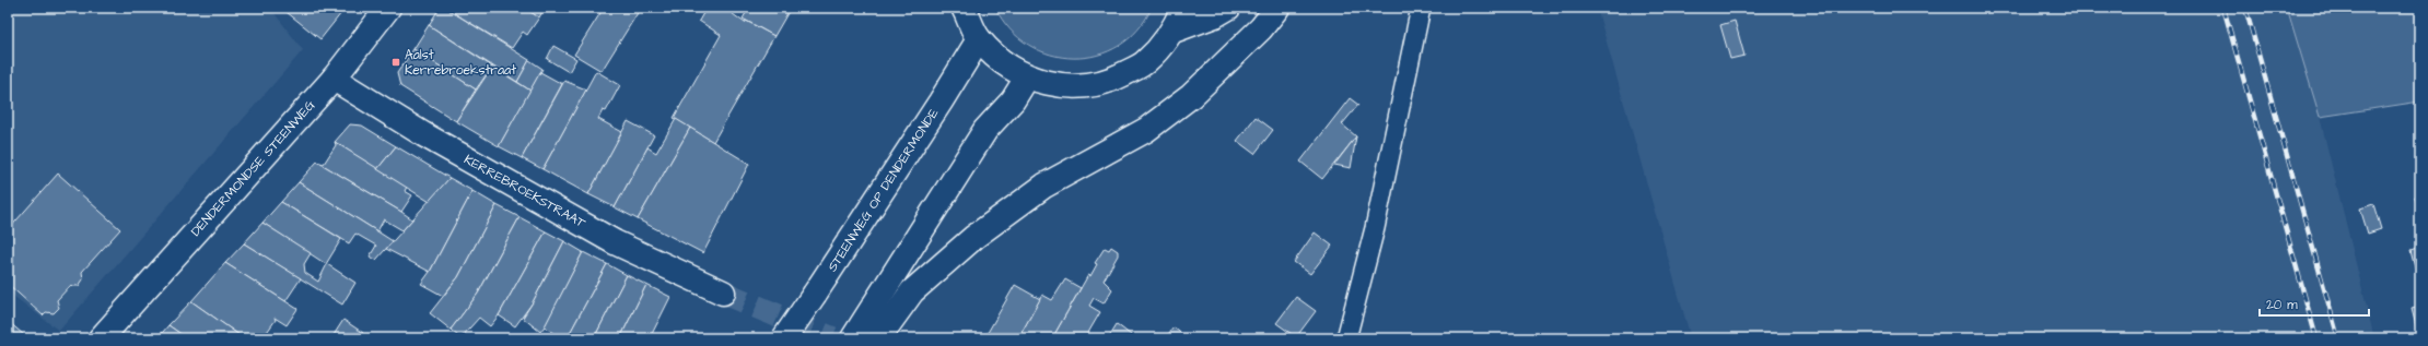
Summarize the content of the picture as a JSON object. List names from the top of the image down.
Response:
{
  "streets": {
    "main road": ["DENDERMONDSE STEENWEG", "STEENWEG OP DENDERMONDE", "KERREBROEKSTRAAT"]
  },
  "crossings": [
    ["DENDERMONDSE STEENWEG", "KERREBROEKSTRAAT"]
  ],
  "places": {
    "transit": ["Aalst Kerrebroekstraat"]
  },
  "scale_bar": "20 m"
}
